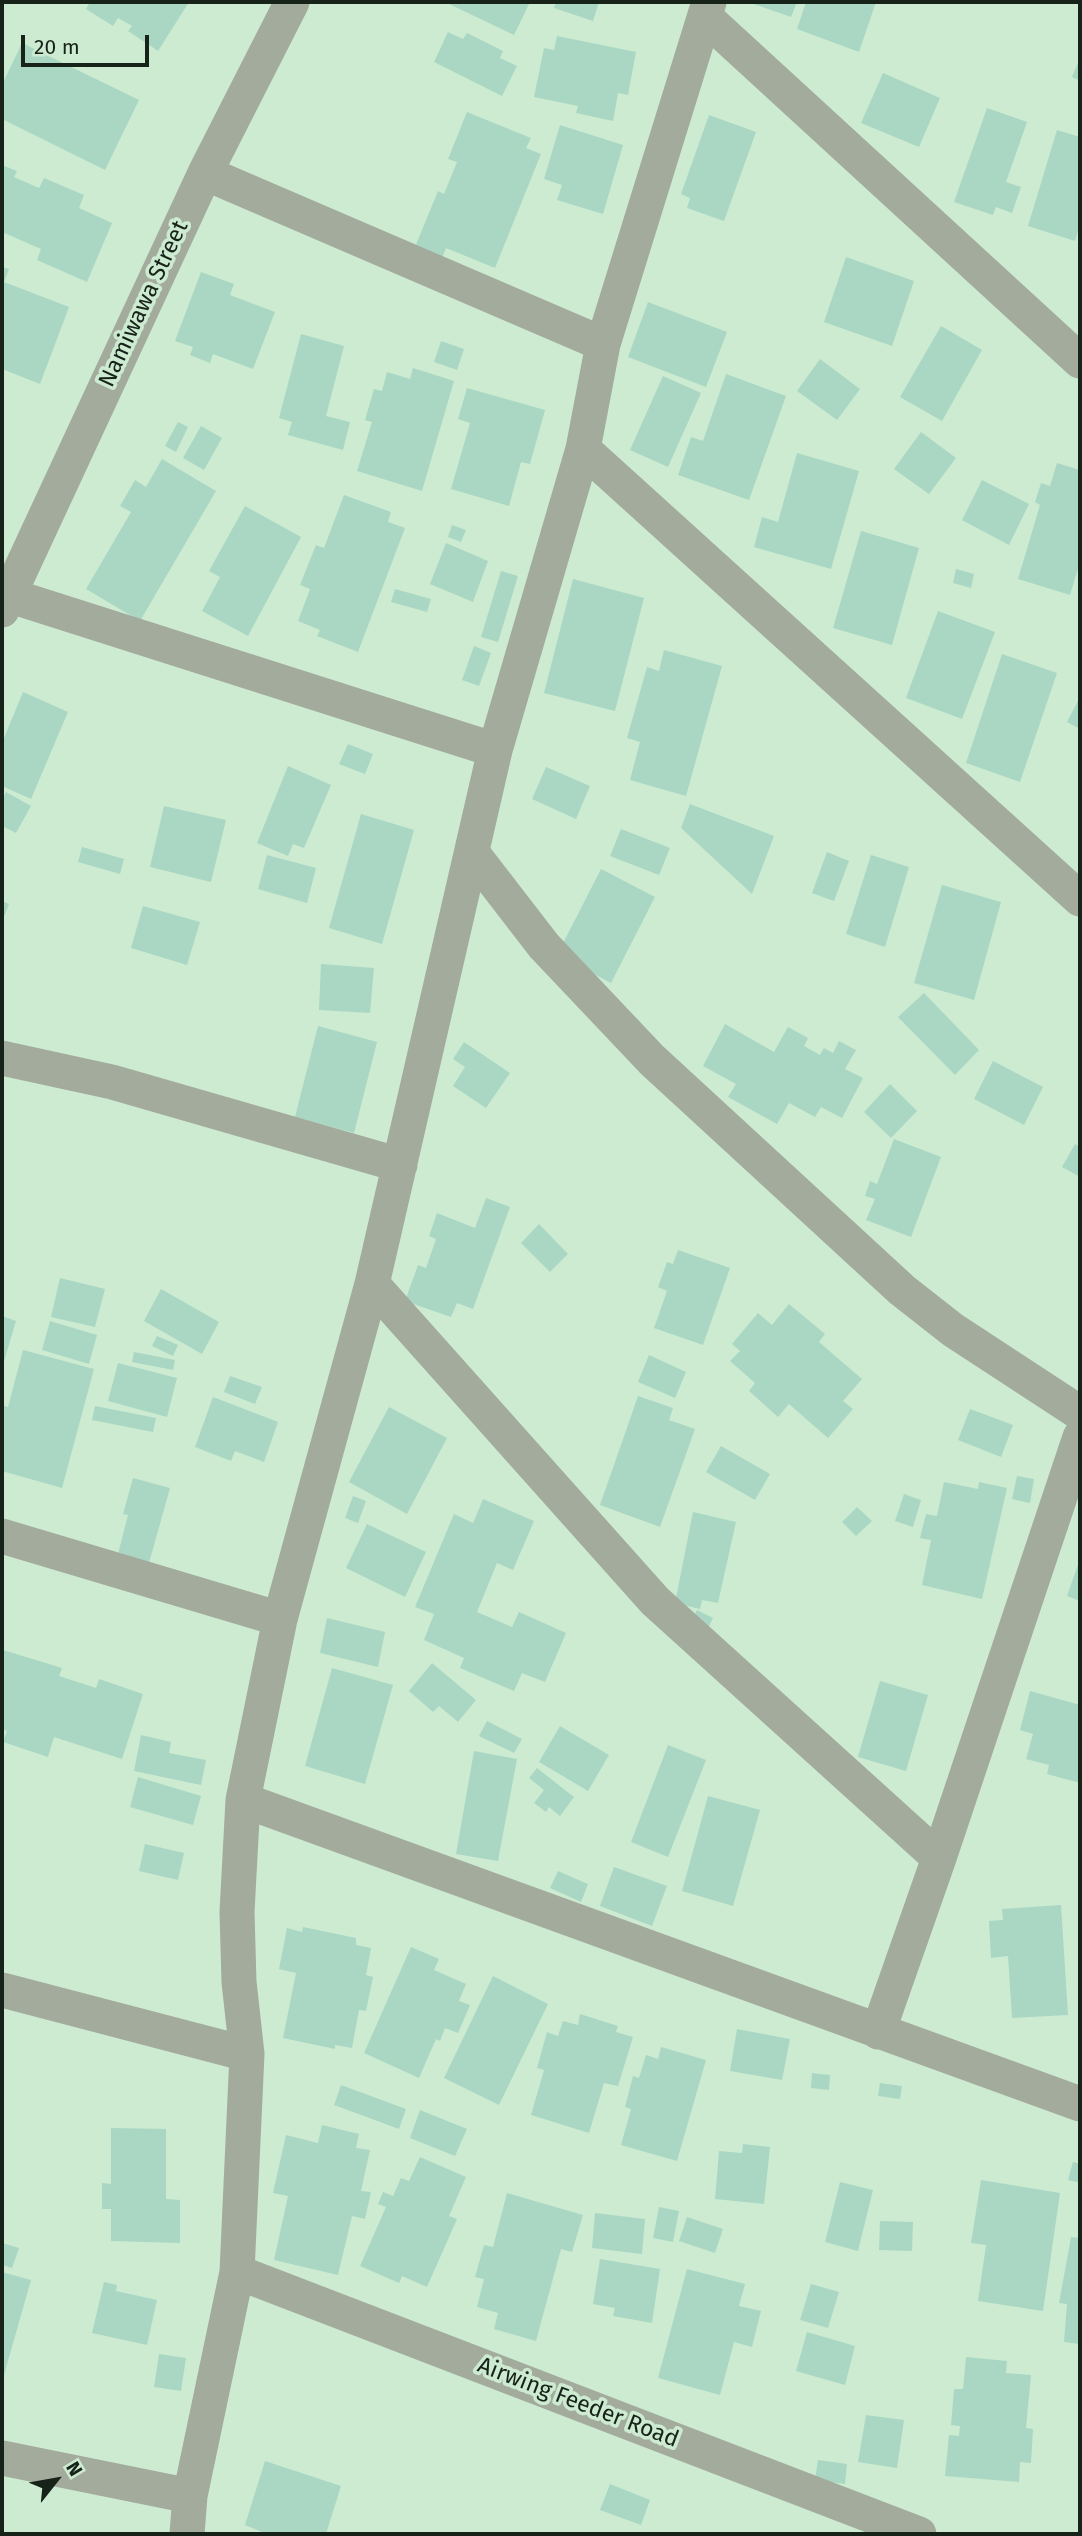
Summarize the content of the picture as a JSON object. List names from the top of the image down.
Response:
{
  "streets": {
    "street": ["Namiwawa Street", "Airwing Feeder Road"]
  },
  "scale_bar": "20 m",
  "north": "top right"
}
